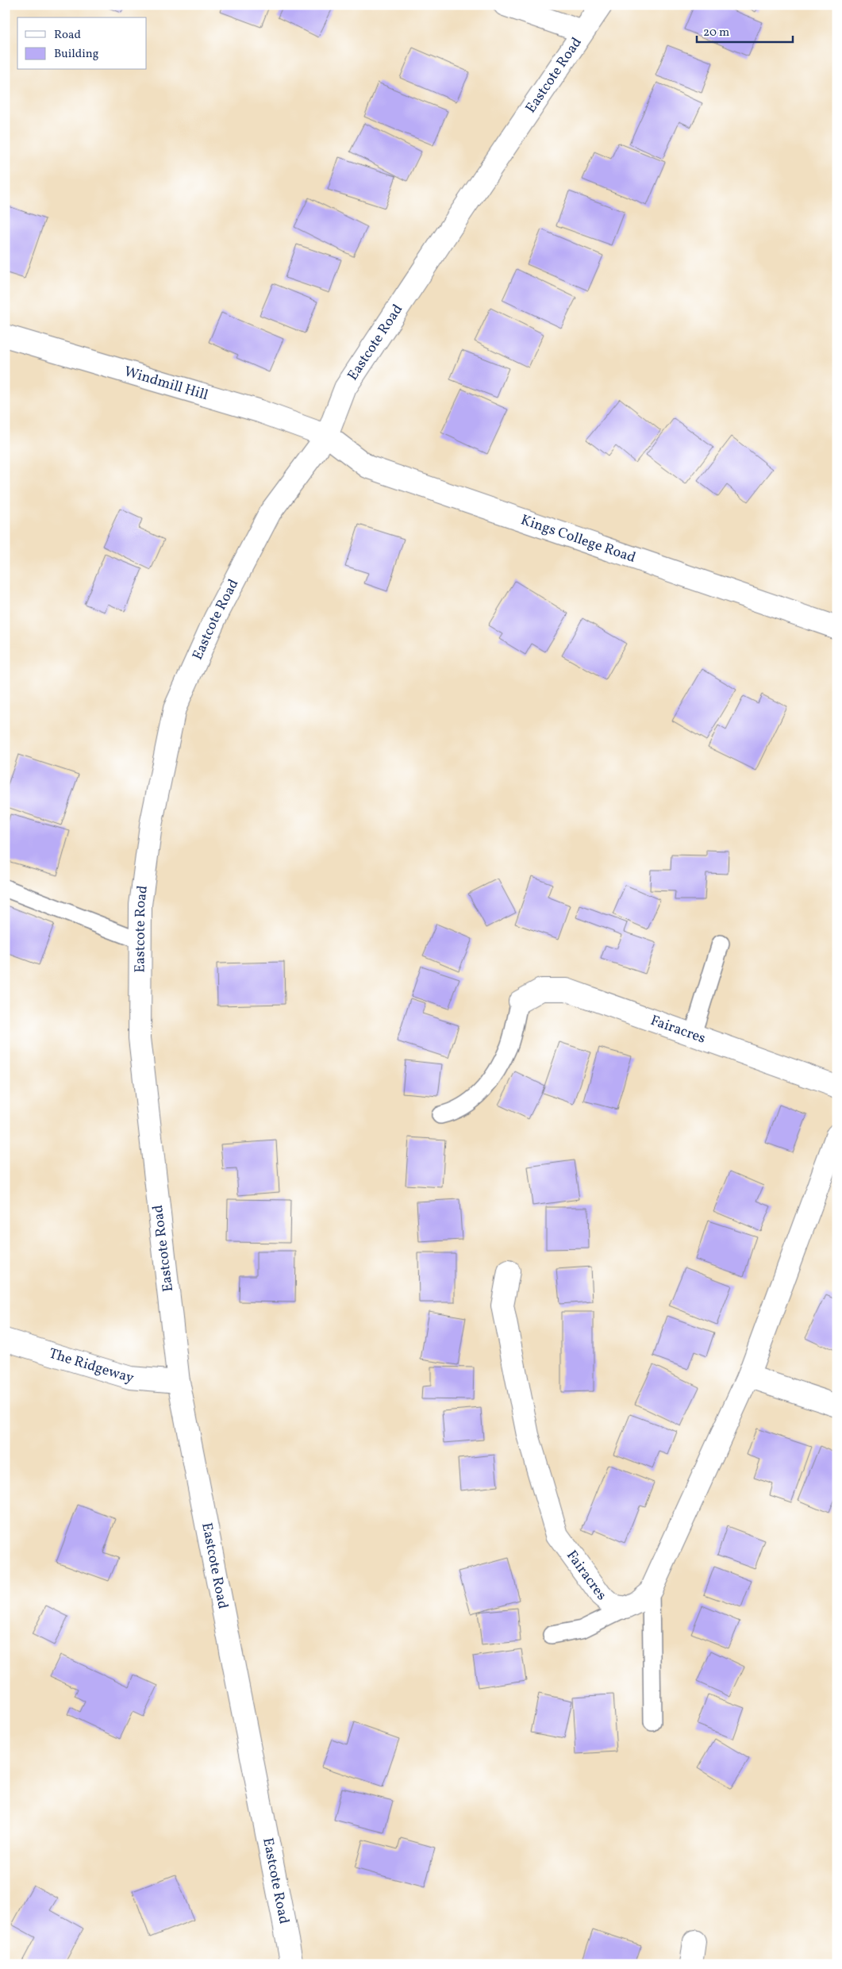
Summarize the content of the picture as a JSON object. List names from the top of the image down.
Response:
{
  "streets": {
    "street": [
      "Eastcote Road",
      "Windmill Hill",
      "Kings College Road",
      "Fairacres",
      "The Ridgeway"
    ]
  },
  "crossings": [
    ["Eastcote Road", "Windmill Hill"],
    ["Eastcote Road", "Kings College Road"],
    ["Eastcote Road", "The Ridgeway"],
    ["Windmill Hill", "Kings College Road"]
  ],
  "legend": ["Road", "Building"],
  "scale_bar": "20 m"
}
